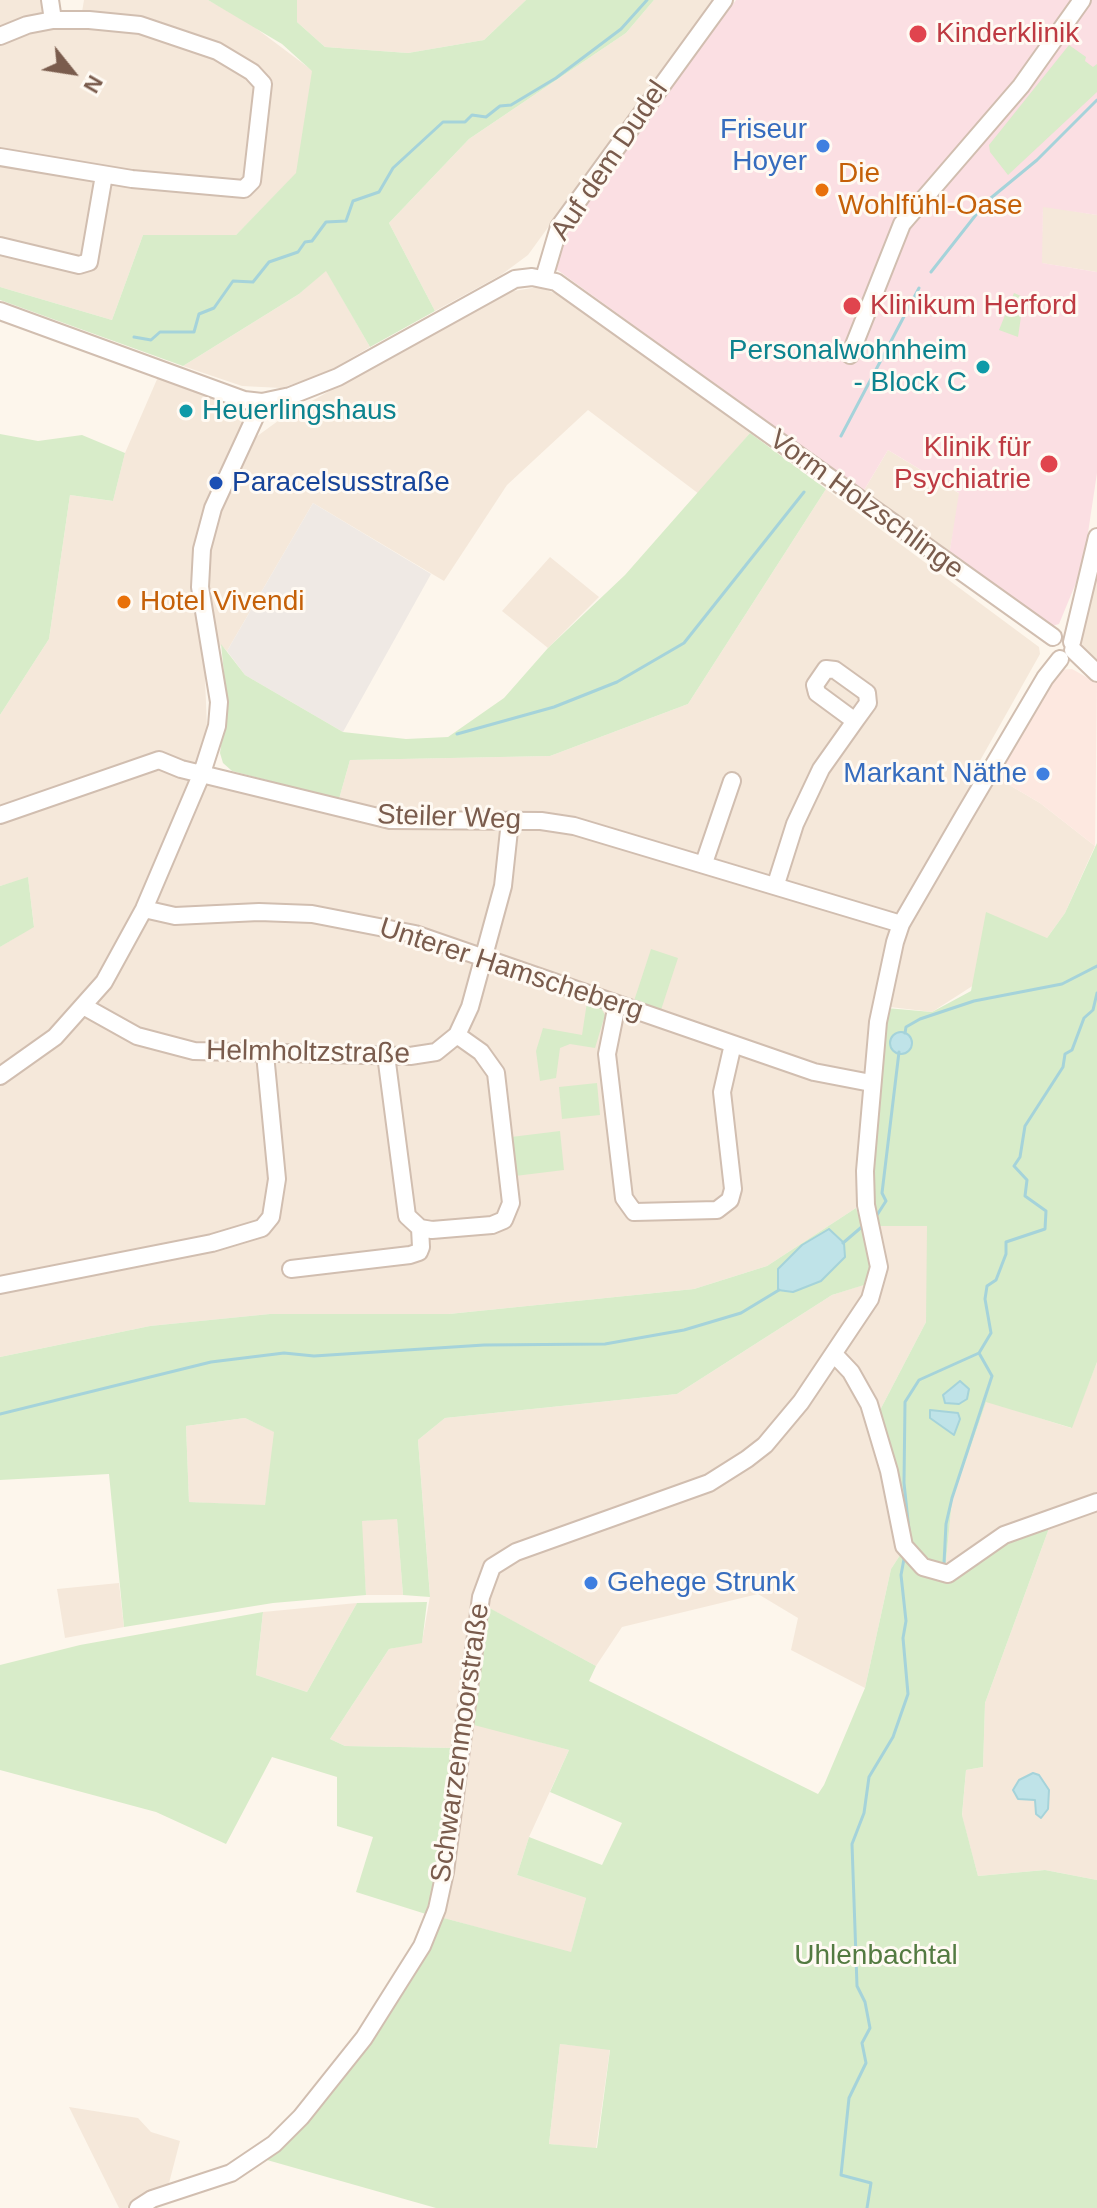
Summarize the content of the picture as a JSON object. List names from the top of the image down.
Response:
{
  "streets": {
    "street": [
      "Auf dem Dudel",
      "Vorm Holzschlinge",
      "Steiler Weg",
      "Unterer Hamscheberg",
      "Helmholtzstraße",
      "Schwarzenmoorstraße"
    ]
  },
  "crossings": [
    ["Auf dem Dudel", "Vorm Holzschlinge"],
    ["Vorm Holzschlinge", "Schwarzenmoorstraße"],
    ["Steiler Weg", "Schwarzenmoorstraße"],
    ["Unterer Hamscheberg", "Schwarzenmoorstraße"]
  ],
  "parks": ["Uhlenbachtal"],
  "places": [
    "Kinderklinik",
    "Friseur Hoyer",
    "Die Wohlfühl-Oase",
    "Klinikum Herford",
    "Personalwohnheim - Block C",
    "Heuerlingshaus",
    "Klinik für Psychiatrie",
    "Paracelsusstraße",
    "Hotel Vivendi",
    "Markant Näthe",
    "Gehege Strunk"
  ],
  "north": "bottom right"
}
